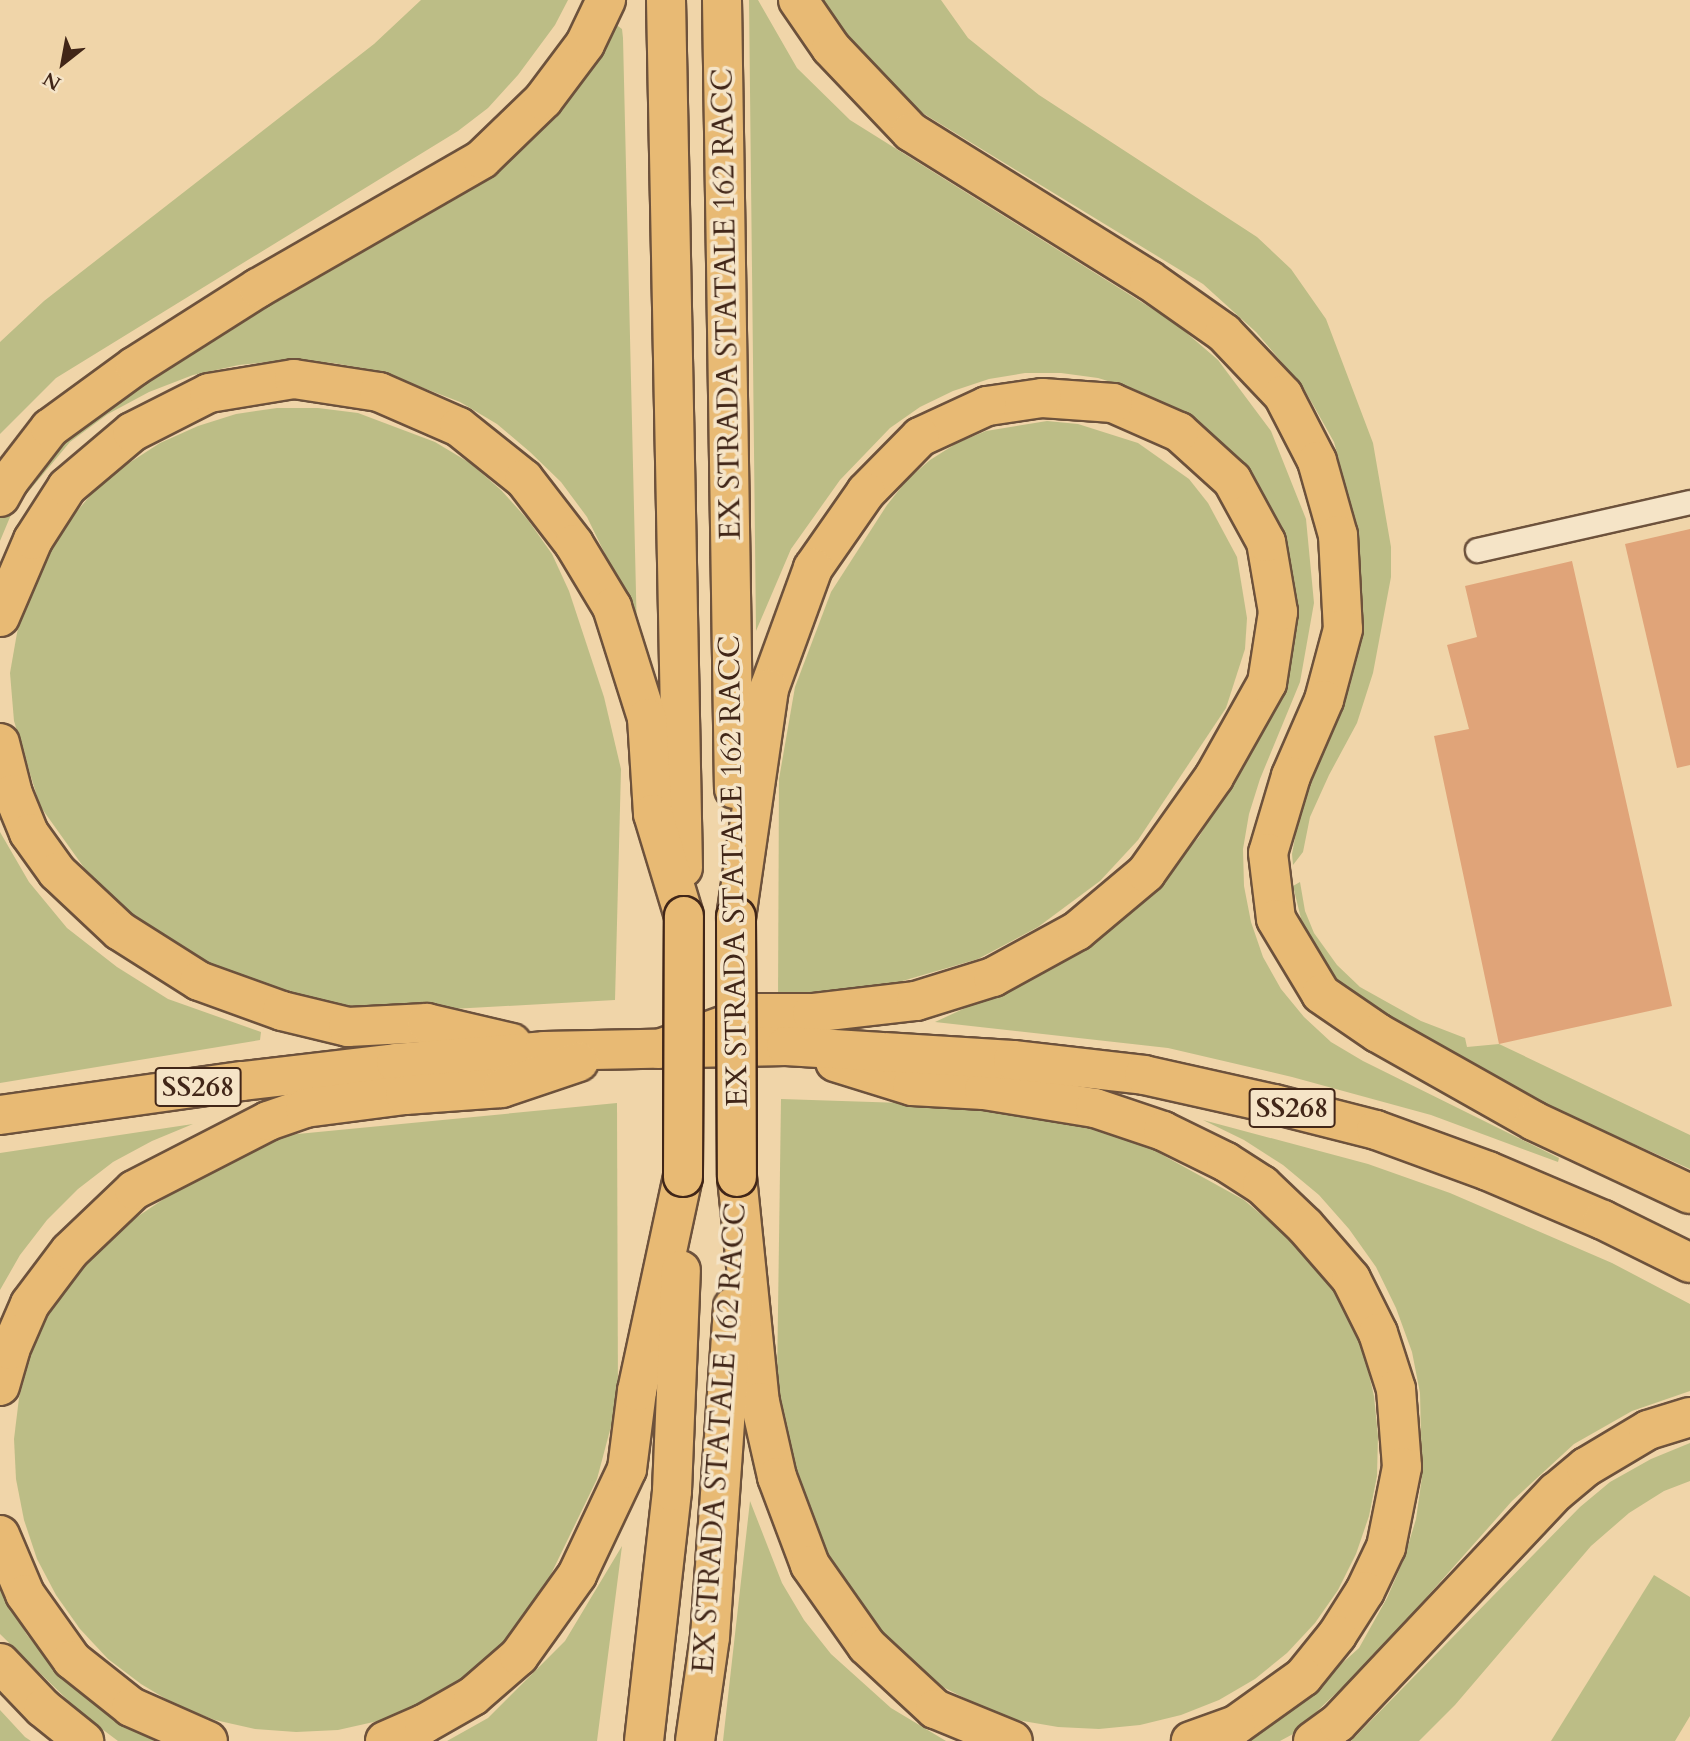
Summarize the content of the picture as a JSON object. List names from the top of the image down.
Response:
{
  "streets": {
    "highway": ["EX STRADA STATALE 162 RACC", "SS268"]
  },
  "north": "bottom left"
}
